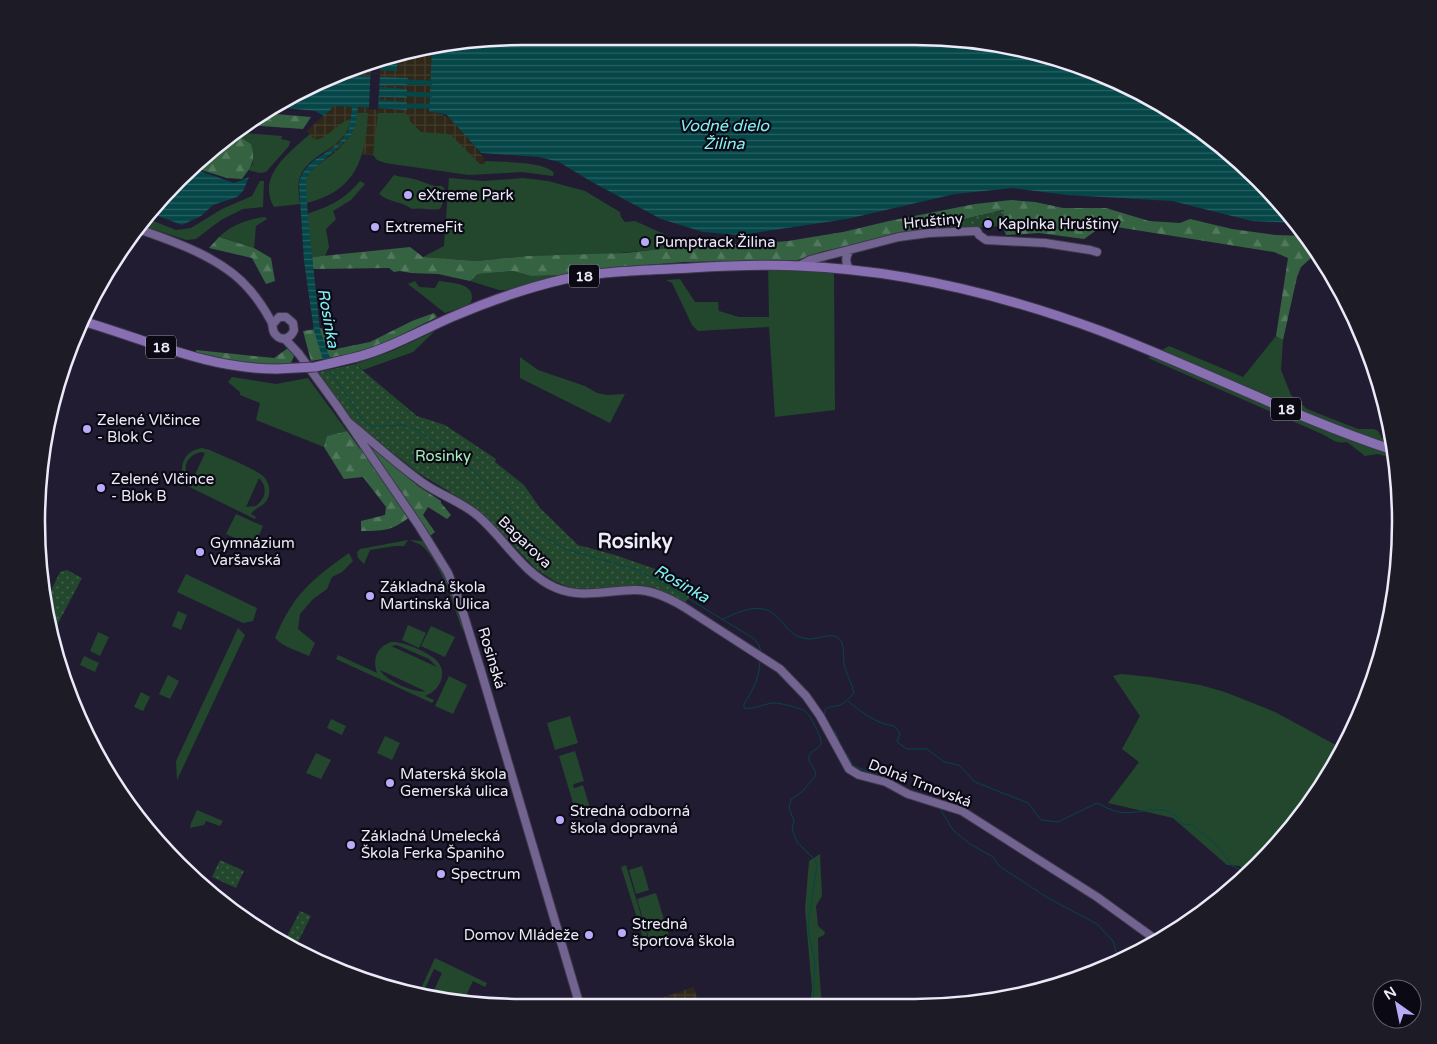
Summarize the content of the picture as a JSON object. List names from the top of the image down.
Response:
{
  "streets": {
    "main road": ["18"],
    "street": [
      "Hruštiny",
      "Bagarova",
      "Rosinská",
      "Dolná Trnovská"
    ]
  },
  "crossings": [
    ["Hruštiny", "18"],
    ["Bagarova", "Rosinská"],
    ["Bagarova", "Dolná Trnovská"]
  ],
  "districts": ["Rosinky"],
  "water": ["Vodné dielo Žilina", "Rosinka"],
  "parks": ["Rosinky"],
  "places": [
    "eXtreme Park",
    "Kaplnka Hruštiny",
    "ExtremeFit",
    "Pumptrack Žilina",
    "Zelené Vlčince - Blok C",
    "Zelené Vlčince - Blok B",
    "Gymnázium Varšavská",
    "Základná škola Martinská Ulica",
    "Materská škola Gemerská ulica",
    "Stredná odborná škola dopravná",
    "Základná Umelecká Škola Ferka Španiho",
    "Spectrum",
    "Stredná športová škola",
    "Domov Mládeže"
  ],
  "north": "top left"
}
